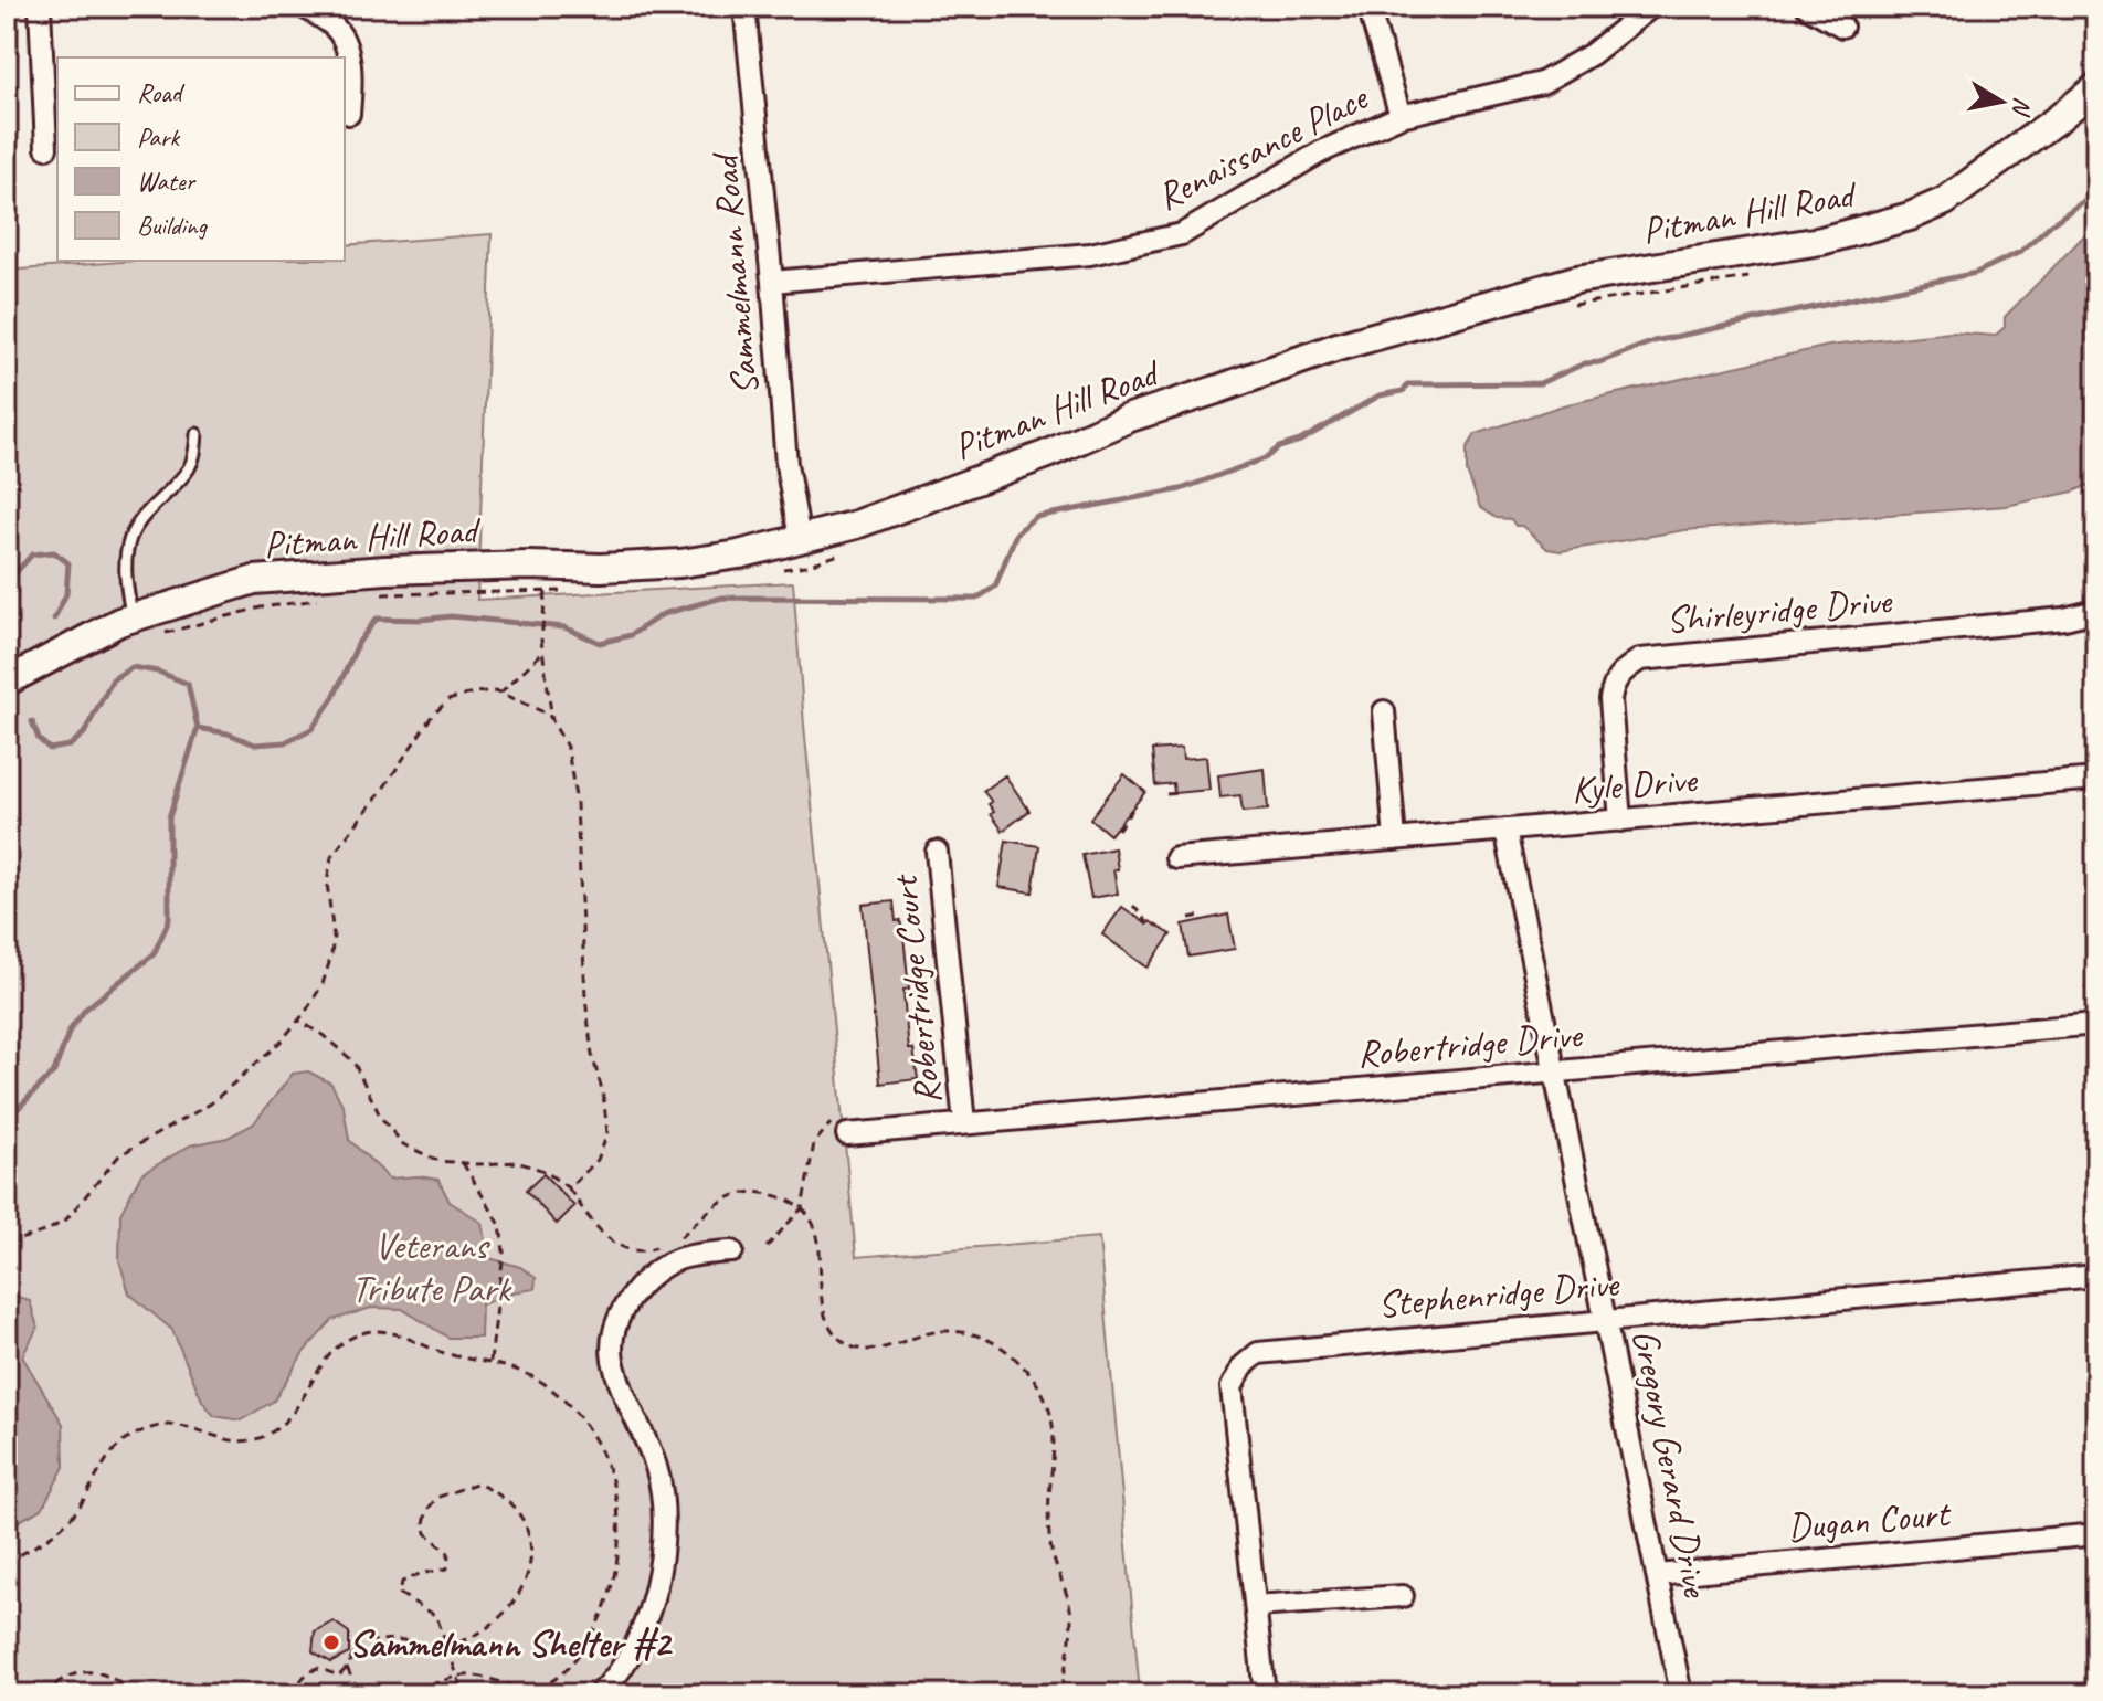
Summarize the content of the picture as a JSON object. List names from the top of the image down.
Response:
{
  "streets": {
    "main road": ["Pitman Hill Road"],
    "street": [
      "Renaissance Place",
      "Sammelmann Road",
      "Shirleyridge Drive",
      "Kyle Drive",
      "Robertridge Court",
      "Robertridge Drive",
      "Stephenridge Drive",
      "Gregory Gerard Drive",
      "Dugan Court"
    ]
  },
  "crossings": [
    ["Renaissance Place", "Sammelmann Road"],
    ["Pitman Hill Road", "Sammelmann Road"],
    ["Shirleyridge Drive", "Kyle Drive"],
    ["Kyle Drive", "Gregory Gerard Drive"],
    ["Robertridge Court", "Robertridge Drive"],
    ["Robertridge Drive", "Gregory Gerard Drive"],
    ["Stephenridge Drive", "Gregory Gerard Drive"],
    ["Gregory Gerard Drive", "Dugan Court"]
  ],
  "parks": ["Veterans Tribute Park"],
  "places": ["Sammelmann Shelter #2"],
  "legend": [
    "Road",
    "Park",
    "Water",
    "Building"
  ],
  "north": "right"
}
